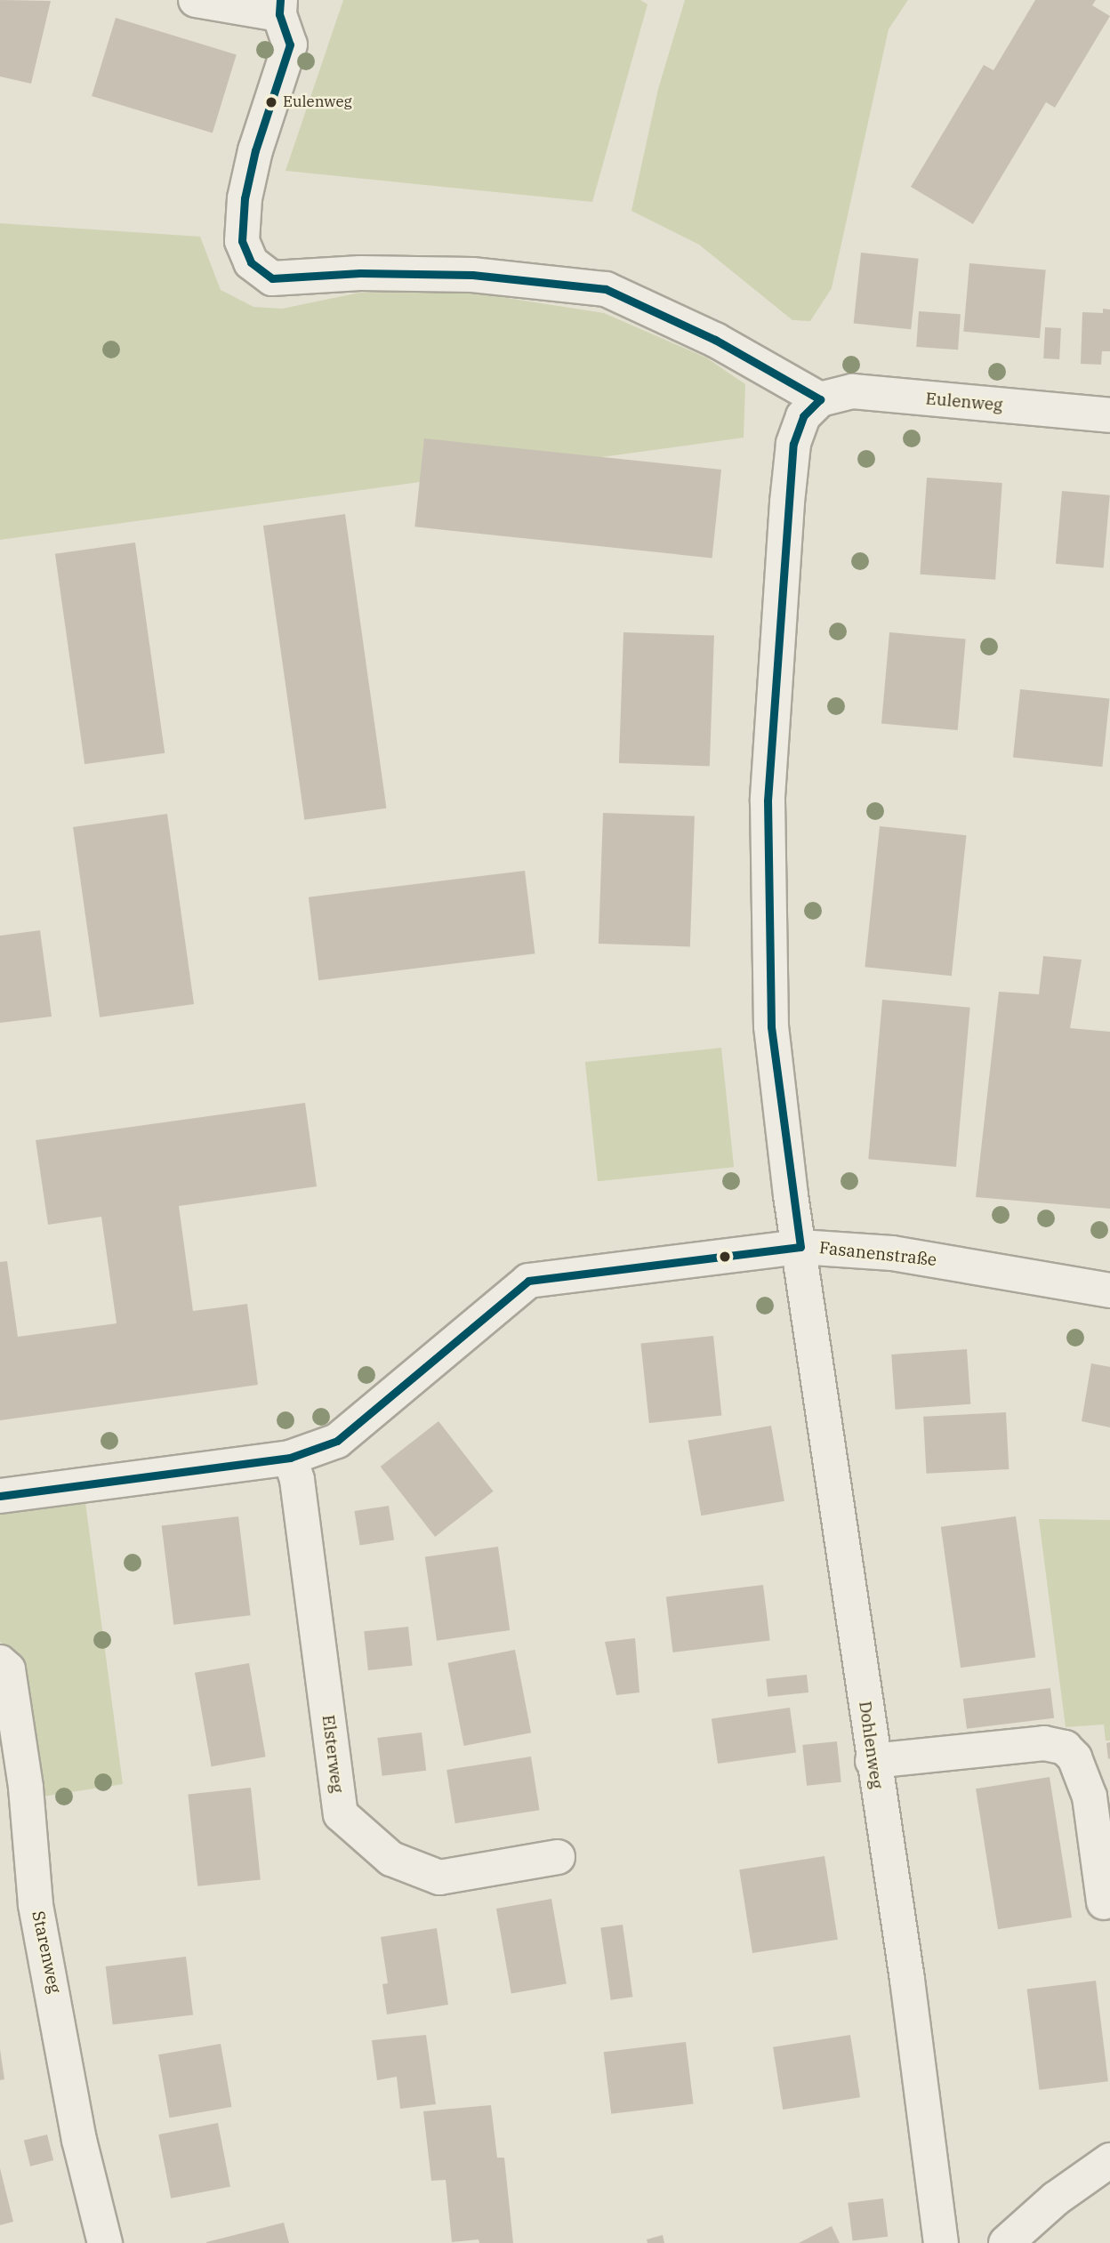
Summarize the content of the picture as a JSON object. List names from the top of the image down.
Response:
{
  "streets": {
    "street": [
      "Eulenweg",
      "Fasanenstraße",
      "Dohlenweg",
      "Elsterweg",
      "Starenweg"
    ]
  },
  "crossings": [
    ["Eulenweg", "Dohlenweg"],
    ["Fasanenstraße", "Dohlenweg"],
    ["Fasanenstraße", "Elsterweg"]
  ],
  "places": ["Eulenweg"]
}
